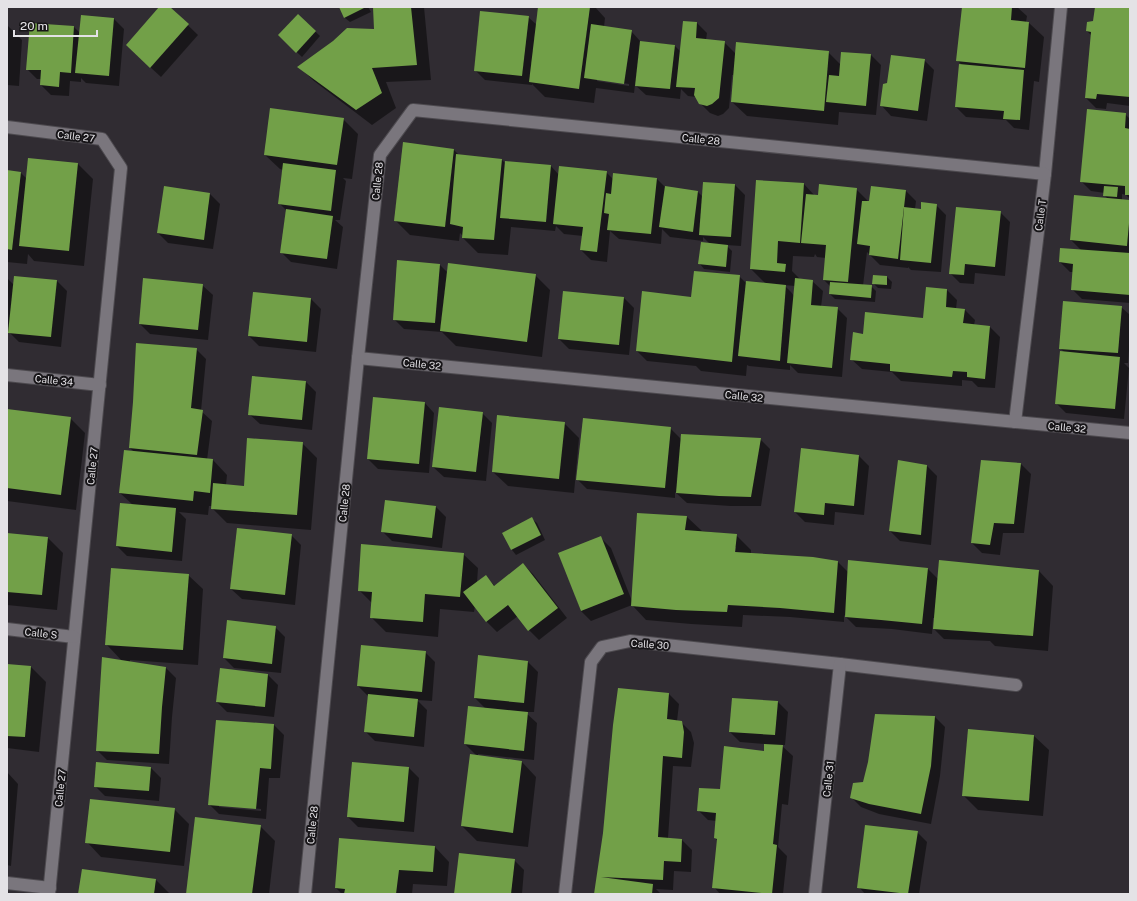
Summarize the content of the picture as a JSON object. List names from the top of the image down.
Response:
{
  "streets": {
    "street": [
      "Calle 27",
      "Calle 28",
      "Calle T",
      "Calle 32",
      "Calle 34",
      "Calle S",
      "Calle 30",
      "Calle 31"
    ]
  },
  "crossings": [
    ["Calle 27", "Calle 34"],
    ["Calle 27", "Calle S"],
    ["Calle 28", "Calle T"],
    ["Calle 28", "Calle 32"],
    ["Calle T", "Calle 32"],
    ["Calle 30", "Calle 31"]
  ],
  "scale_bar": "20 m"
}
